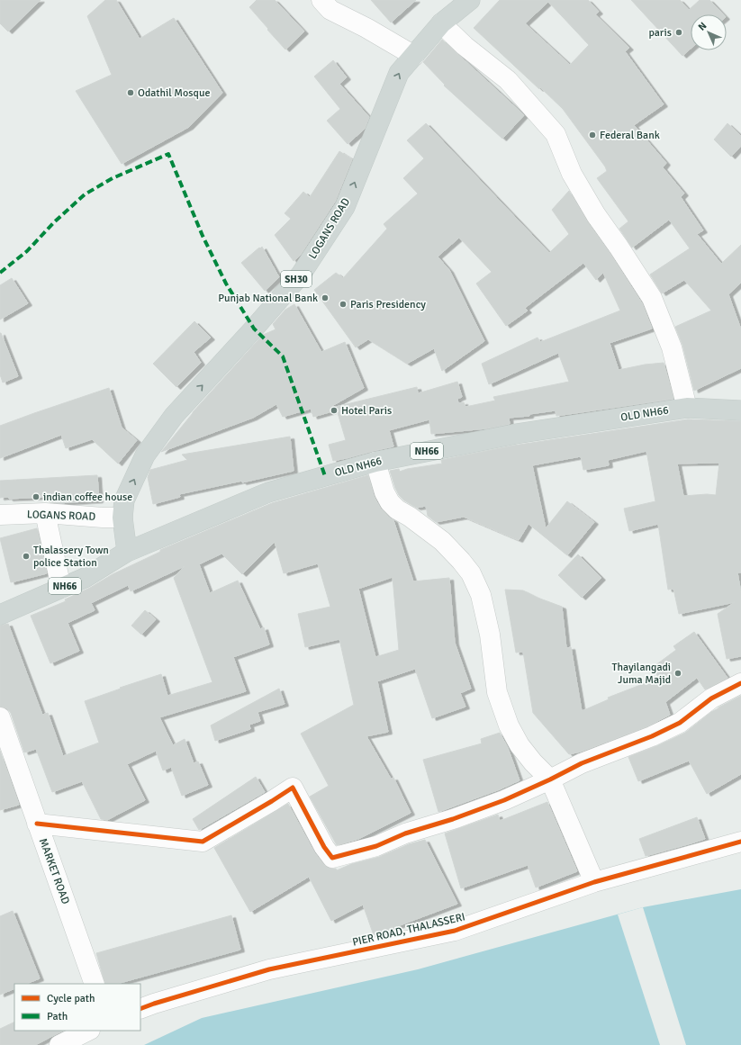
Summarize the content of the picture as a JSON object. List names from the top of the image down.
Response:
{
  "streets": {
    "main road": [
      "LOGANS ROAD",
      "SH30",
      "OLD NH66",
      "NH66"
    ],
    "street": ["MARKET ROAD", "PIER ROAD, THALASSERI"]
  },
  "crossings": [
    ["LOGANS ROAD", "OLD NH66"]
  ],
  "one_way": ["LOGANS ROAD"],
  "places": [
    "paris",
    "Odathil Mosque",
    "Federal Bank",
    "Punjab National Bank",
    "Paris Presidency",
    "Hotel Paris",
    "indian coffee house",
    "Thalassery Town police Station",
    "Thayilangadi Juma Majid"
  ],
  "legend": ["Cycle path", "Path"],
  "north": "top left"
}
